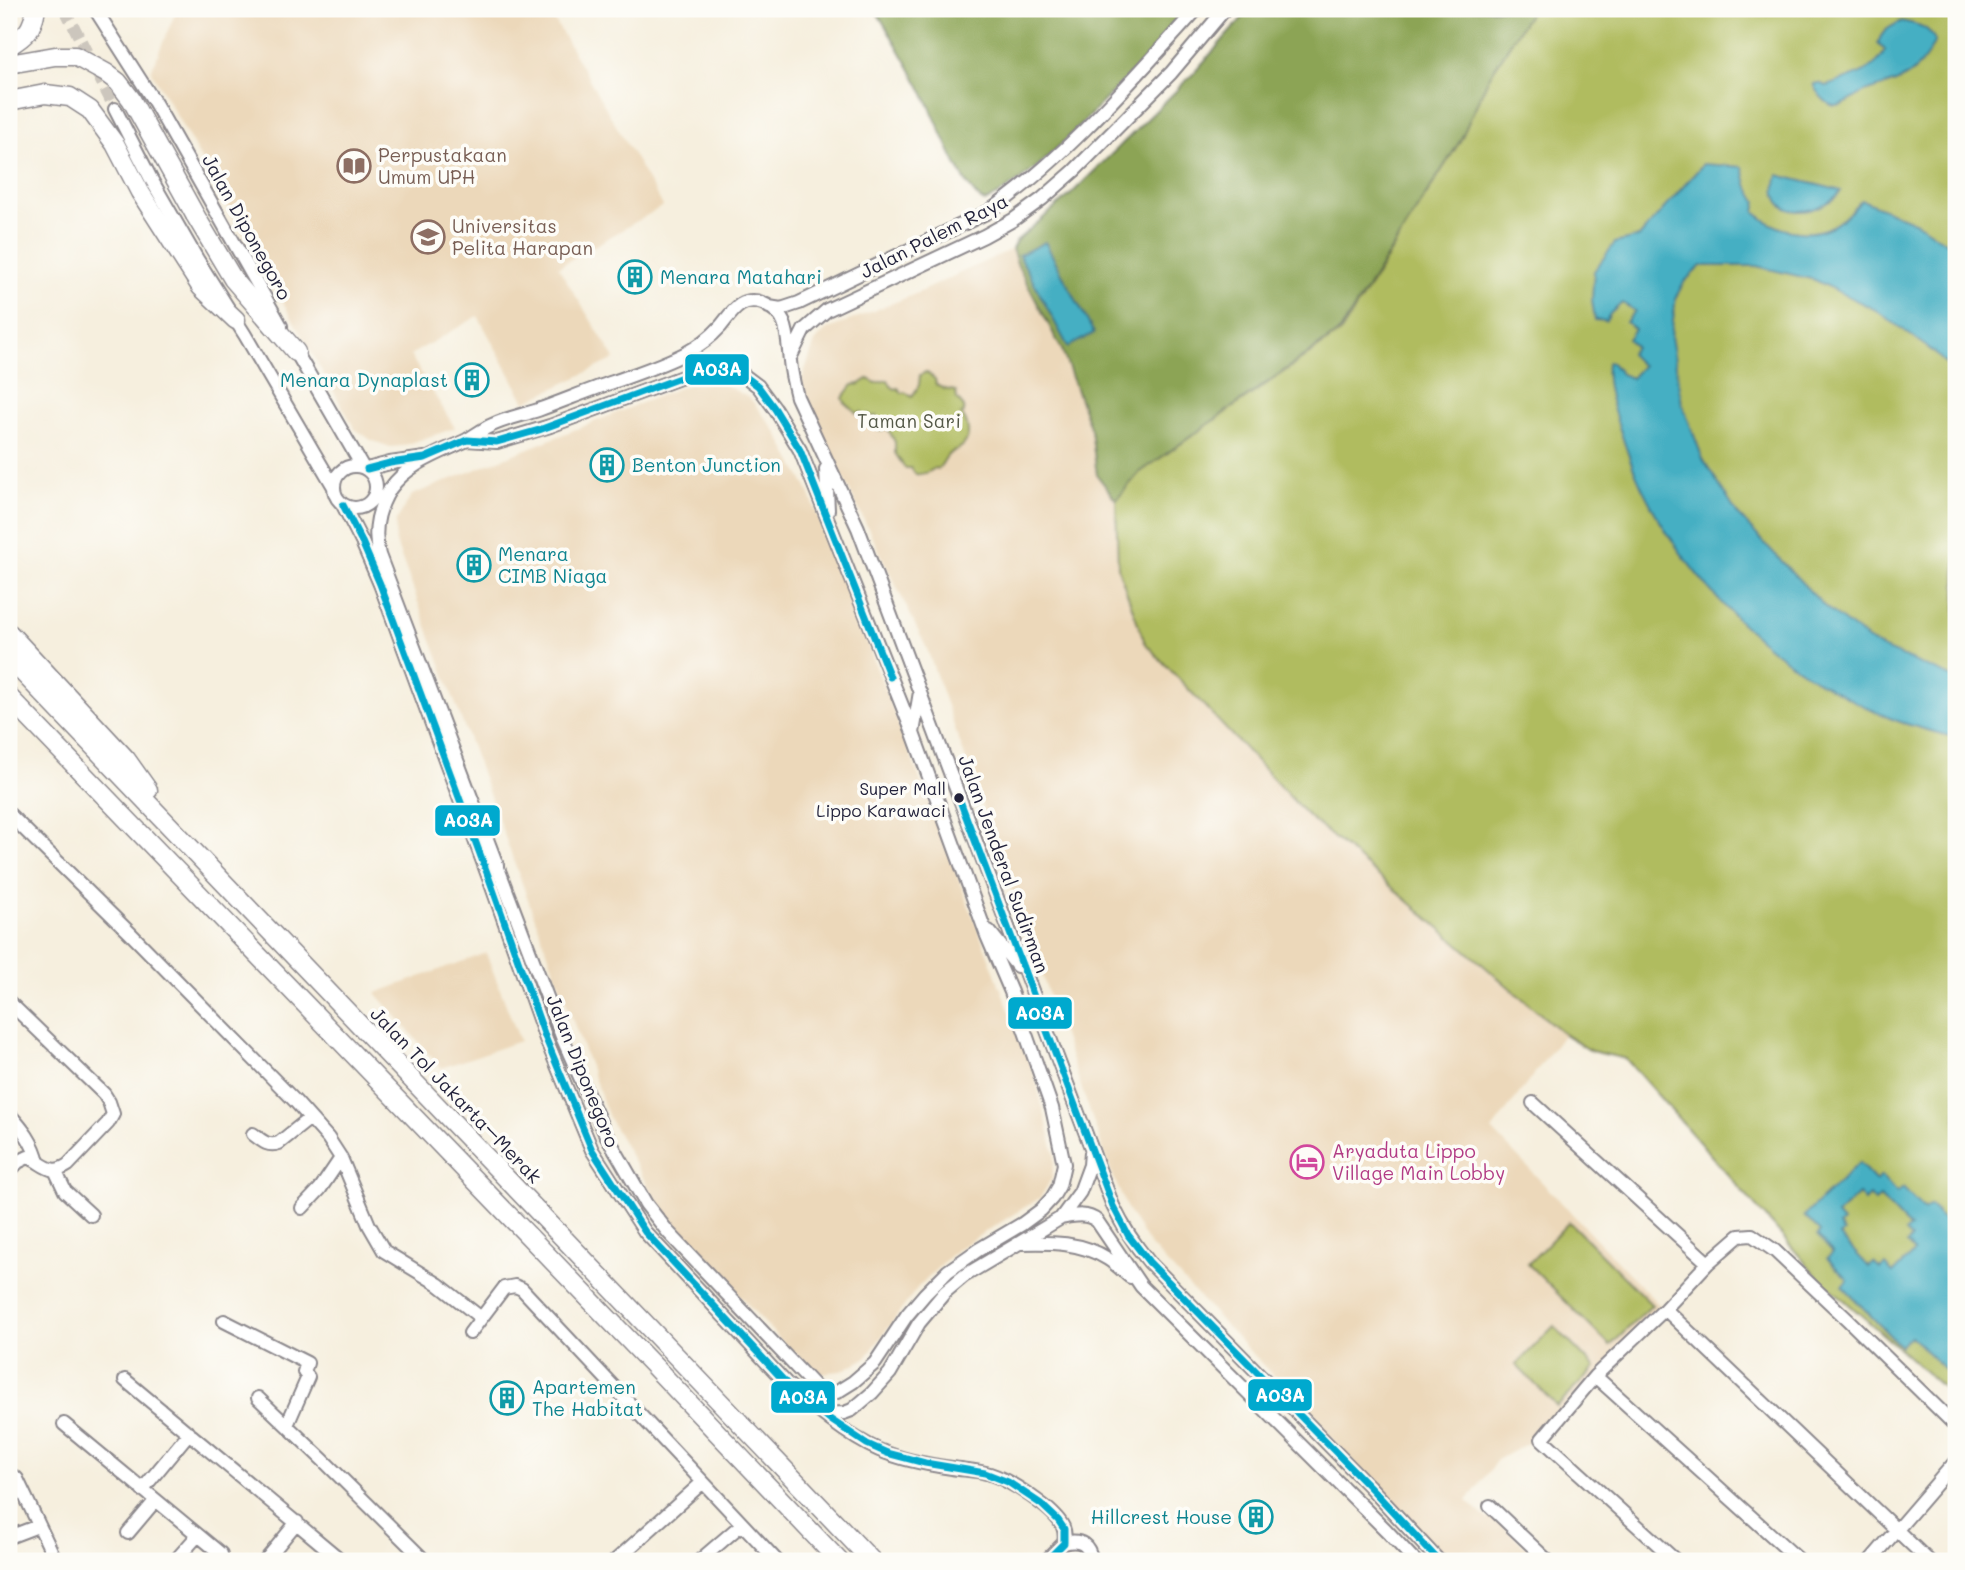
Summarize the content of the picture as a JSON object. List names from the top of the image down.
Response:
{
  "streets": {
    "highway": ["Jalan Tol Jakarta–Merak"],
    "street": ["Jalan Diponegoro", "Jalan Palem Raya", "Jalan Jenderal Sudirman"]
  },
  "crossings": [
    ["Jalan Diponegoro", "Jalan Palem Raya"],
    ["Jalan Diponegoro", "Jalan Jenderal Sudirman"],
    ["Jalan Palem Raya", "Jalan Jenderal Sudirman"]
  ],
  "parks": ["Taman Sari"],
  "places": {
    "library": ["Perpustakaan Umum UPH"],
    "school or university": ["Universitas Pelita Harapan"],
    "building": [
      "Menara Matahari",
      "Menara Dynaplast",
      "Benton Junction",
      "Menara CIMB Niaga",
      "Apartemen The Habitat",
      "Hillcrest House"
    ],
    "other": ["Super Mall Lippo Karawaci"],
    "hotel": ["Aryaduta Lippo Village Main Lobby"]
  },
  "lines": ["transit line A03A"]
}
